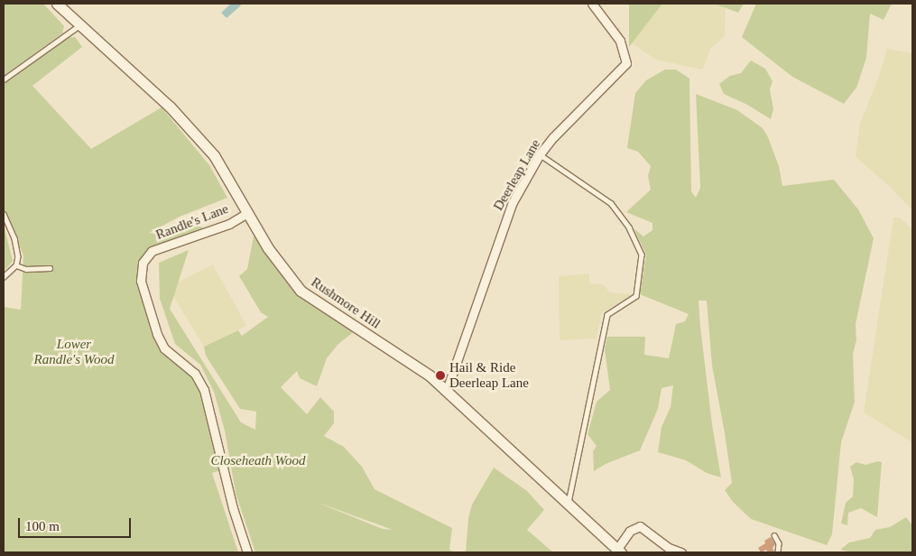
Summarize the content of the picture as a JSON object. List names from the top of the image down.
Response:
{
  "streets": {
    "street": ["Deerleap Lane", "Randle's Lane", "Rushmore Hill"]
  },
  "crossings": [
    ["Deerleap Lane", "Rushmore Hill"],
    ["Randle's Lane", "Rushmore Hill"]
  ],
  "parks": ["Lower Randle's Wood", "Closeheath Wood"],
  "places": ["Hail & Ride Deerleap Lane"],
  "scale_bar": "100 m"
}
